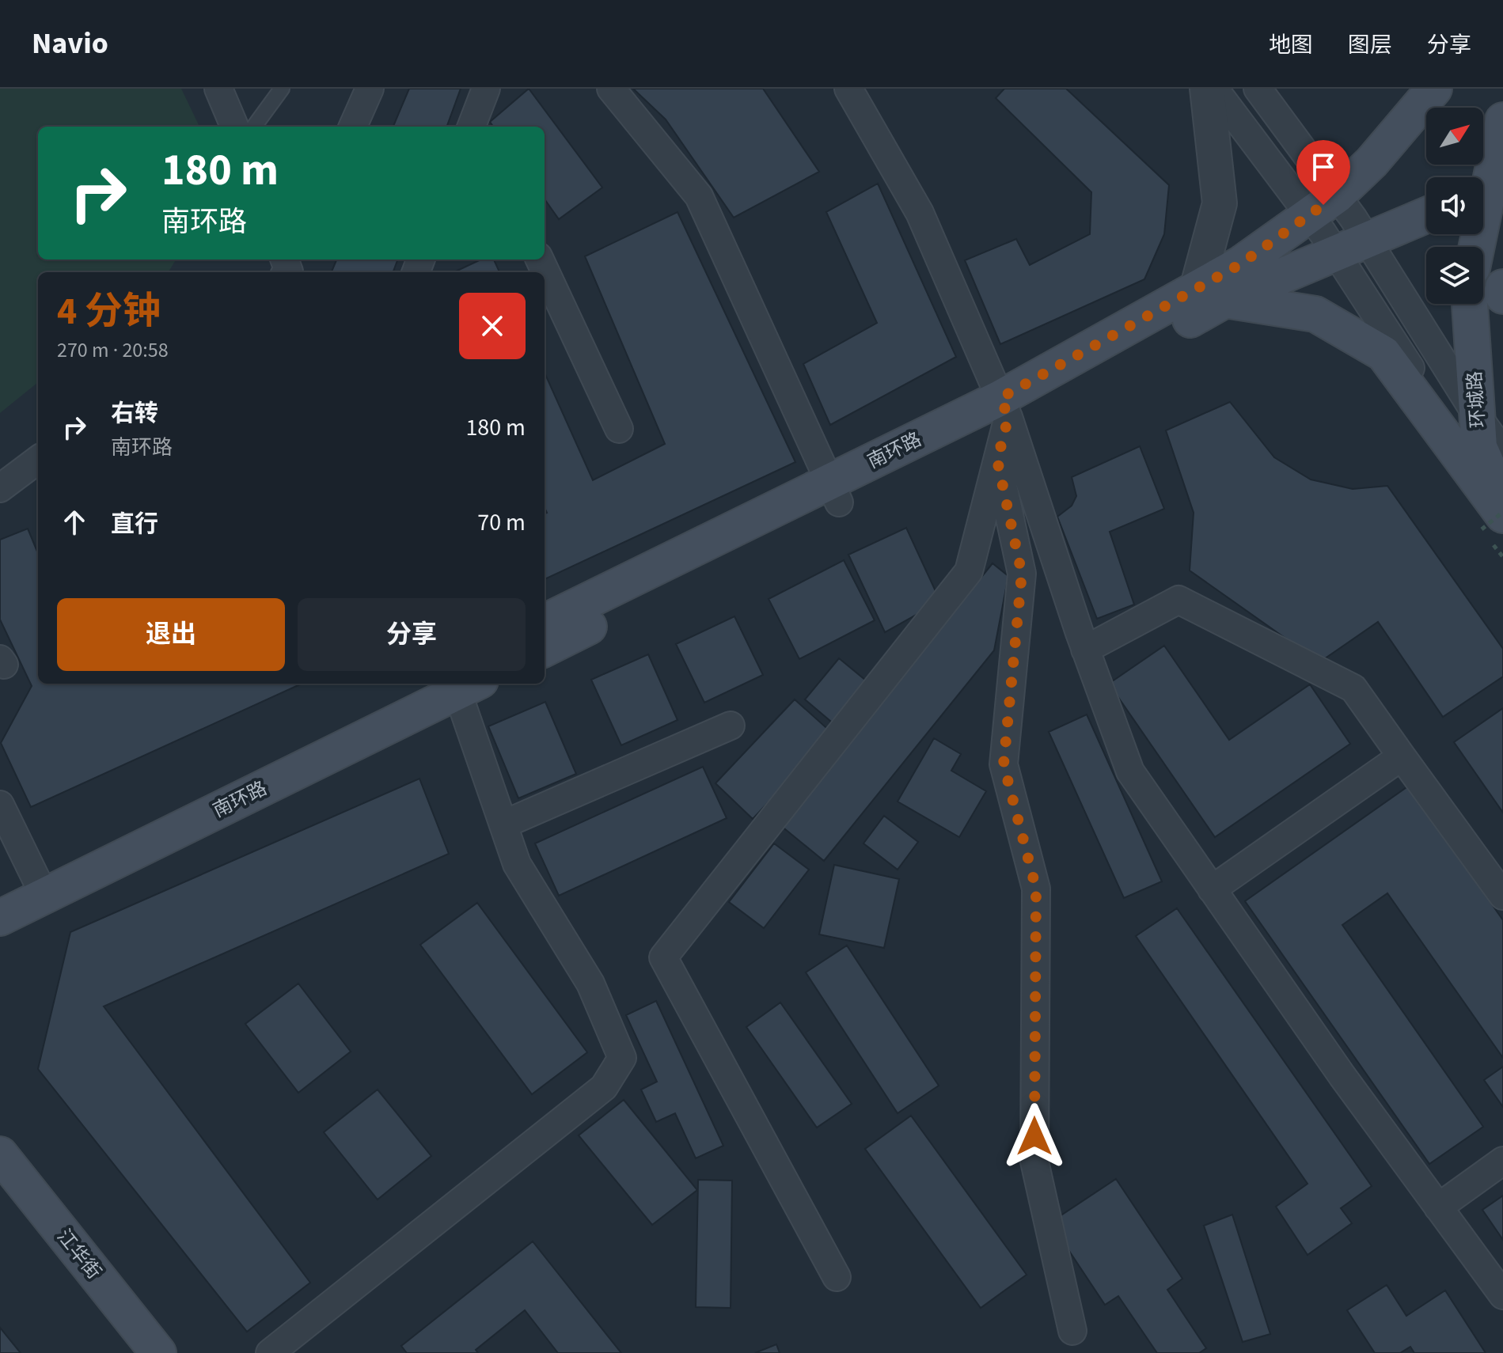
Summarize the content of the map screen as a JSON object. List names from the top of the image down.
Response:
{
  "streets": {
    "main road": ["环城路", "南环路", "江华街"]
  },
  "north": "top right",
  "page": {
    "header": "Navio",
    "nav": ["地图", "图层", "分享"],
    "turn": ["180 m", "南环路"],
    "heading": ["4 分钟", "270 m · 20:58"],
    "list": [
      {
        "name": "右转",
        "note": "南环路",
        "value": "180 m"
      },
      {
        "name": "直行",
        "value": "70 m"
      }
    ],
    "buttons": ["退出", "分享"]
  }
}
